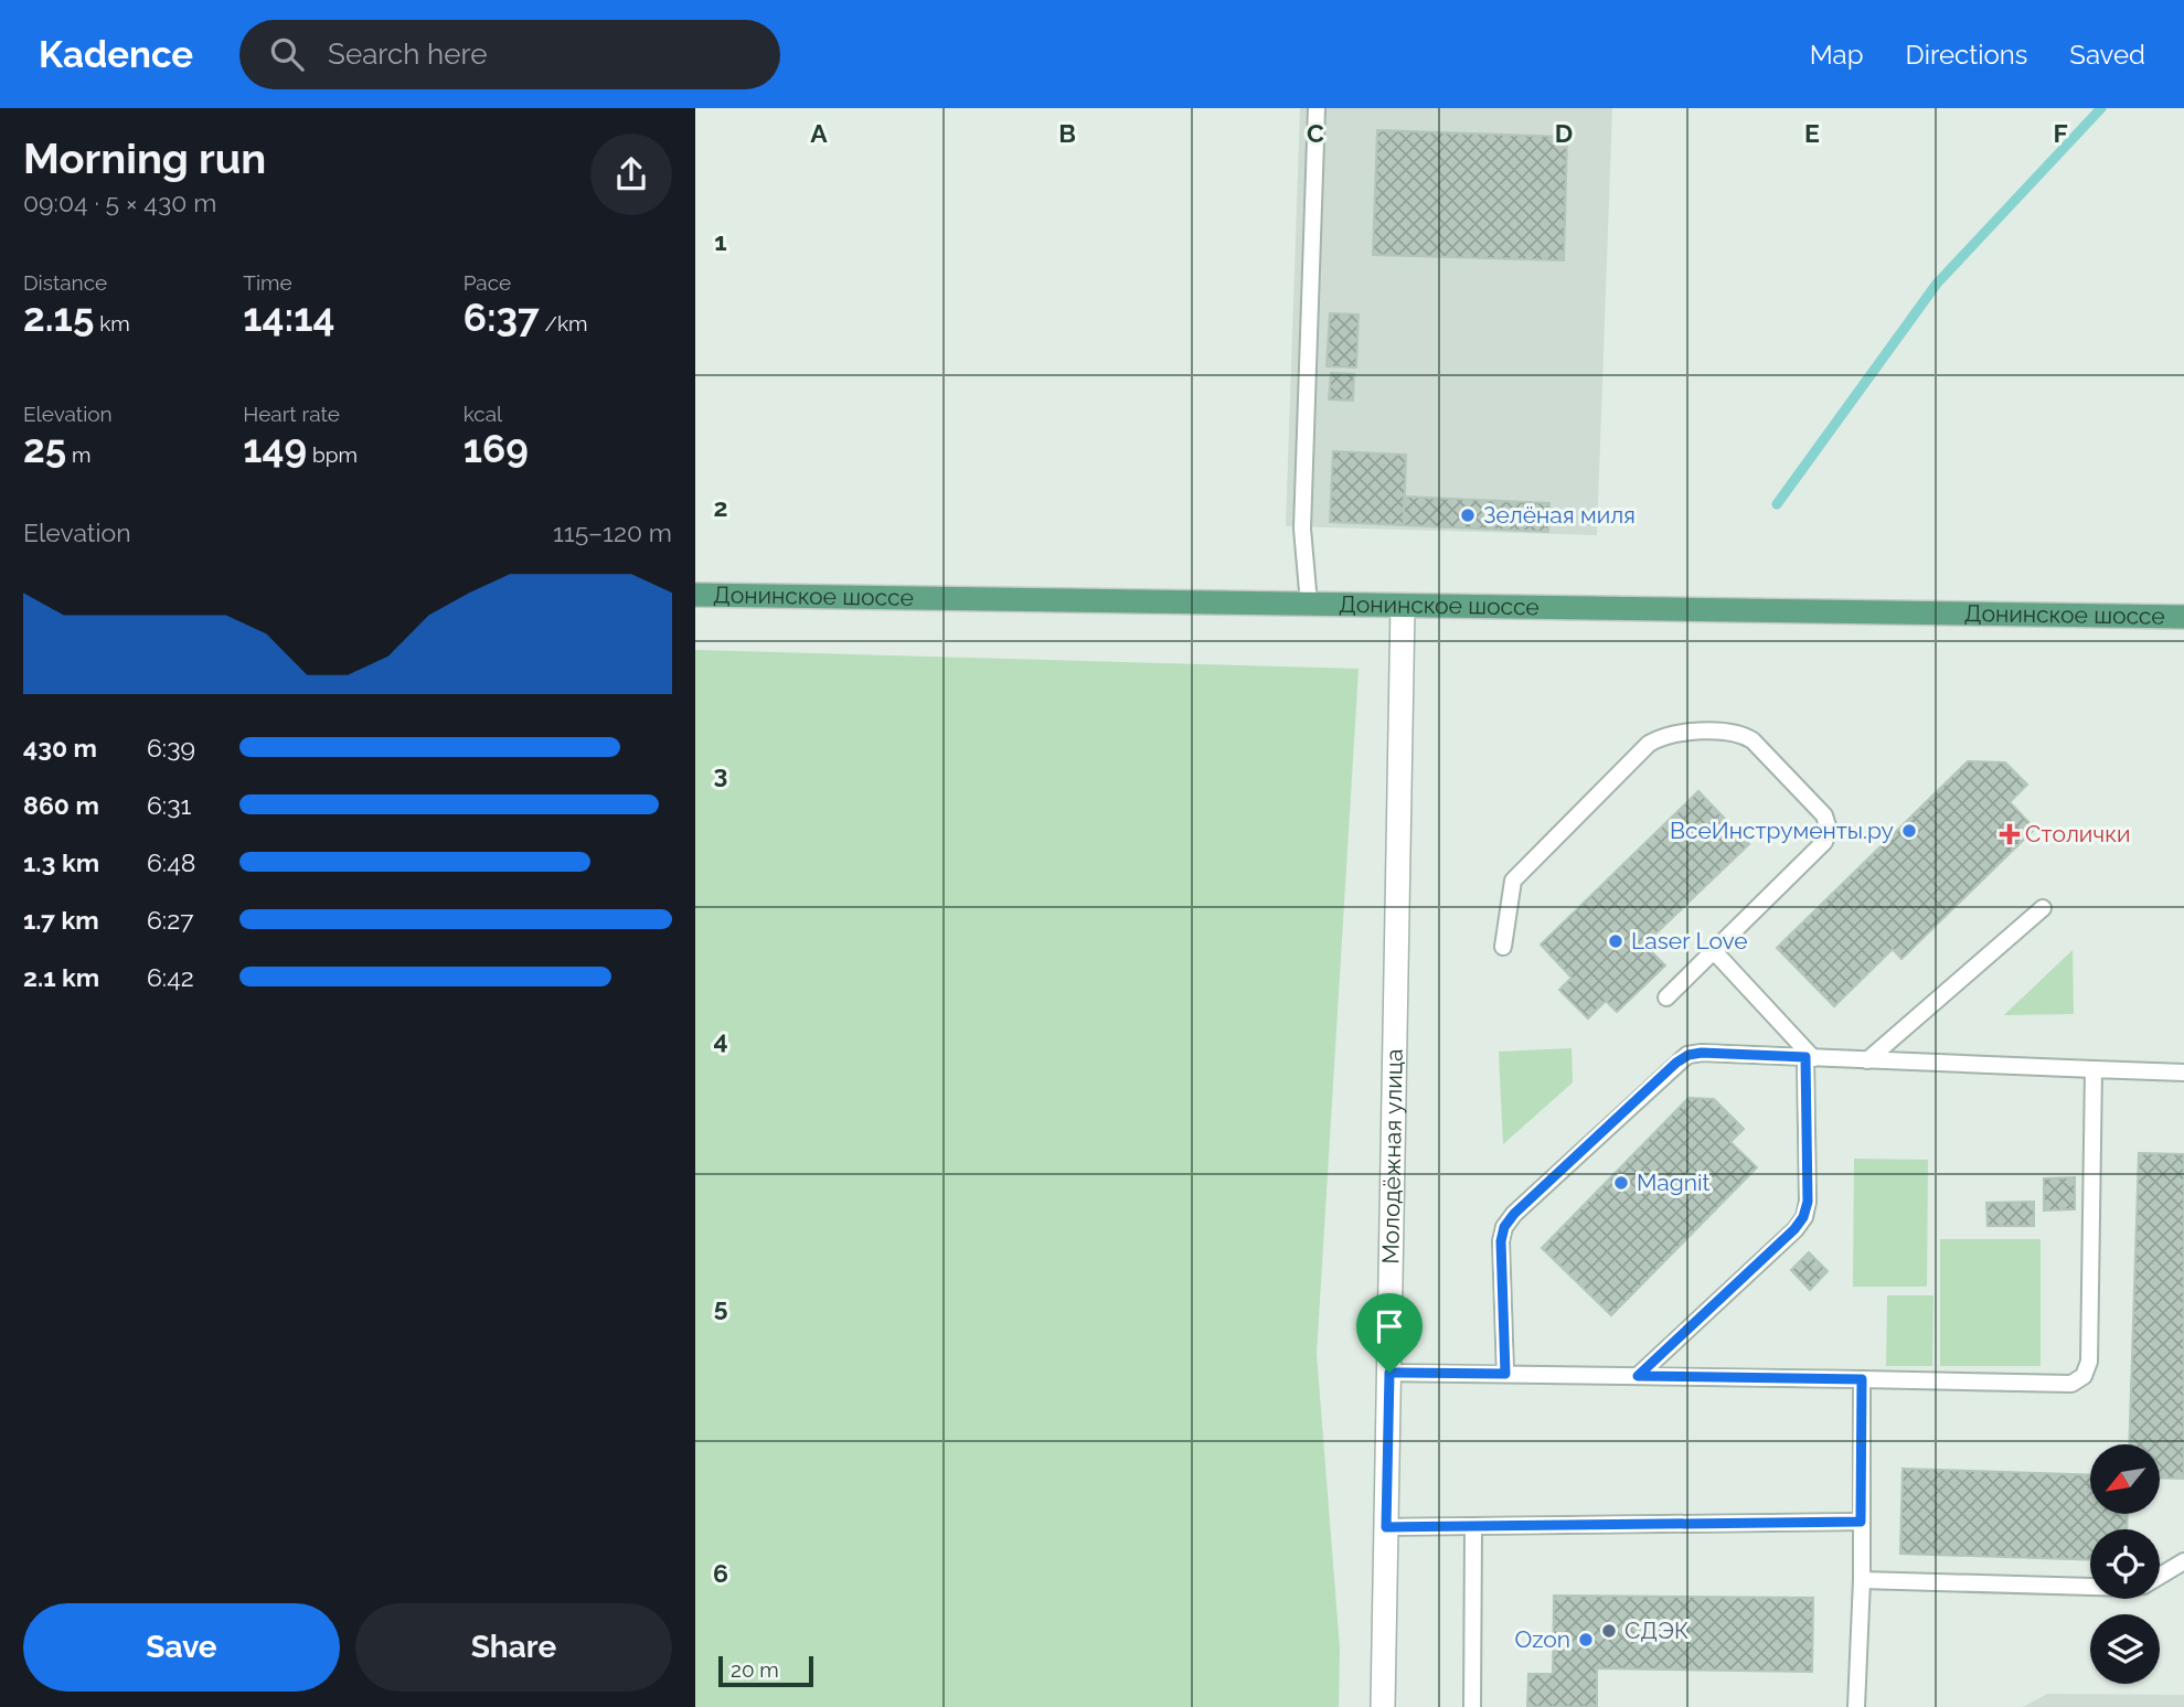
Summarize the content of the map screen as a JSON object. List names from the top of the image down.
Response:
{
  "streets": {
    "main road": ["Донинское шоссе"],
    "street": ["Молодёжная улица"]
  },
  "crossings": [
    ["Донинское шоссе", "Молодёжная улица"]
  ],
  "places": {
    "other": [
      "Зелёная миля",
      "ВсеИнструменты.ру",
      "Laser Love",
      "Magnit",
      "СДЭК",
      "Ozon"
    ],
    "health": ["Столички"]
  },
  "scale_bar": "20 m",
  "north": "bottom left",
  "page": {
    "header": "Kadence",
    "search": "Search here",
    "nav": ["Map", "Directions", "Saved"],
    "heading": ["Morning run", "09:04 · 5 × 430 m"],
    "stats": [
      ["Distance", "2.15 km"],
      ["Time", "14:14"],
      ["Pace", "6:37 /km"],
      ["Elevation", "25 m"],
      ["Heart rate", "149 bpm"],
      ["kcal", "169"]
    ],
    "chart": ["Elevation", "115–120 m"],
    "list": [
      {
        "name": "430 m",
        "note": "6:39"
      },
      {
        "name": "860 m",
        "note": "6:31"
      },
      {
        "name": "1.3 km",
        "note": "6:48"
      },
      {
        "name": "1.7 km",
        "note": "6:27"
      },
      {
        "name": "2.1 km",
        "note": "6:42"
      }
    ],
    "buttons": ["Save", "Share"],
    "scale": "20 m"
  },
  "grid": {
    "columns": [
      "A",
      "B",
      "C",
      "D",
      "E",
      "F"
    ],
    "rows": [
      "1",
      "2",
      "3",
      "4",
      "5",
      "6"
    ]
  }
}
